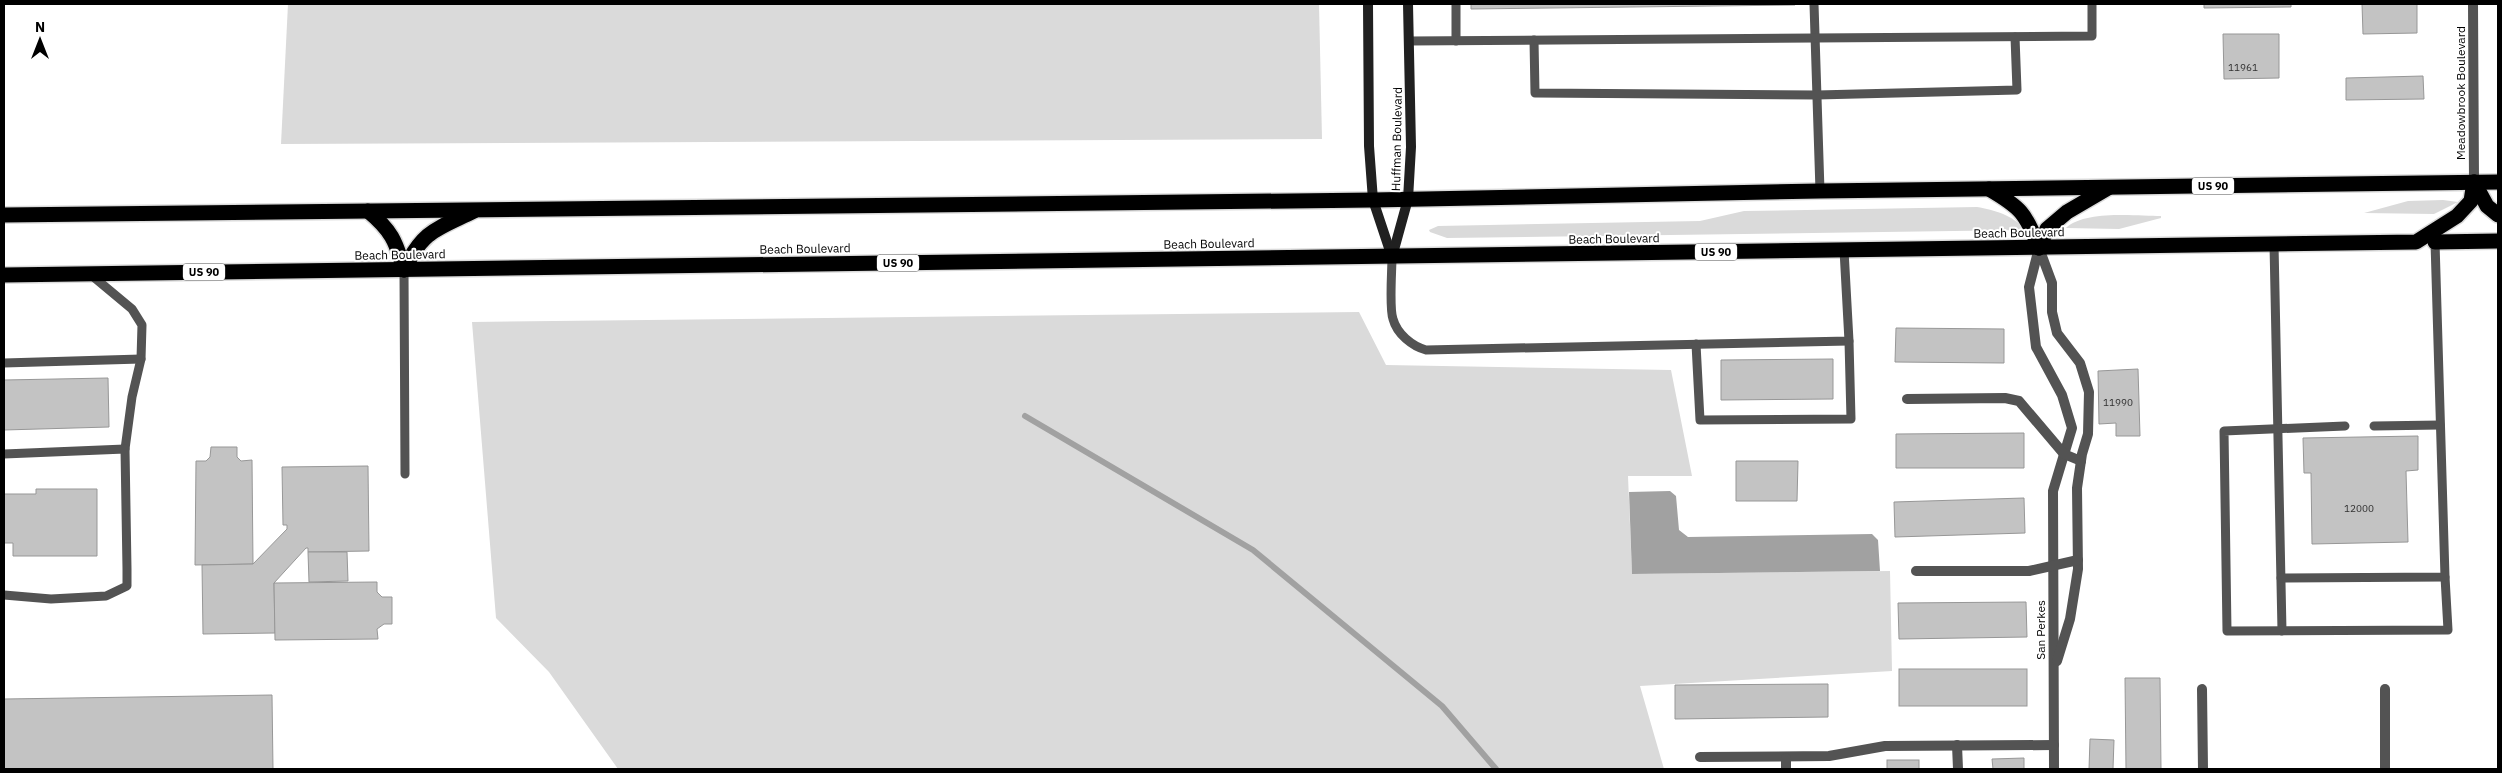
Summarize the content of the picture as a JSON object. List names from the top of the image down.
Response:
{
  "streets": {
    "highway": ["US 90", "Beach Boulevard"],
    "street": ["Meadowbrook Boulevard", "Huffman Boulevard", "San Perkes"]
  },
  "crossings": [
    ["Meadowbrook Boulevard", "US 90"],
    ["Meadowbrook Boulevard", "Beach Boulevard"],
    ["Huffman Boulevard", "US 90"],
    ["Huffman Boulevard", "Beach Boulevard"],
    ["US 90", "Beach Boulevard"],
    ["Beach Boulevard", "San Perkes"]
  ],
  "house_numbers": ["11961", "11990", "12000"],
  "north": "top"
}
